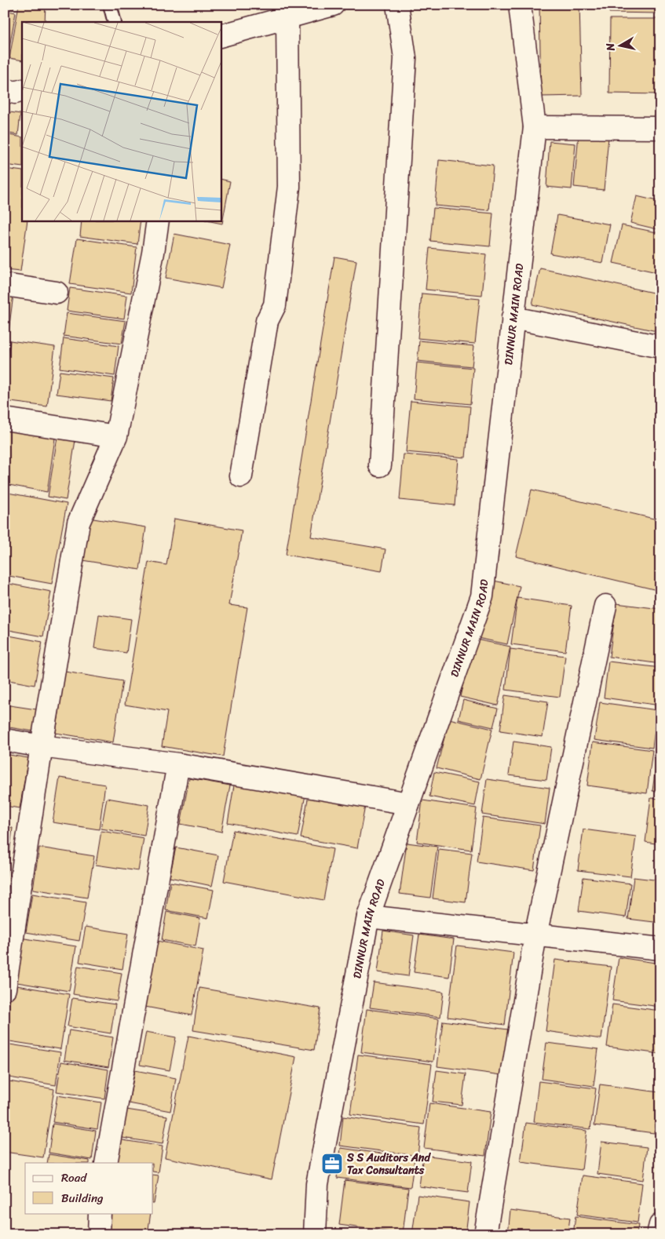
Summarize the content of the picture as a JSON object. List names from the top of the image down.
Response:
{
  "streets": {
    "street": ["DINNUR MAIN ROAD"]
  },
  "places": {
    "office": ["S S Auditors And Tax Consultants"]
  },
  "legend": ["Road", "Building"],
  "north": "left"
}
